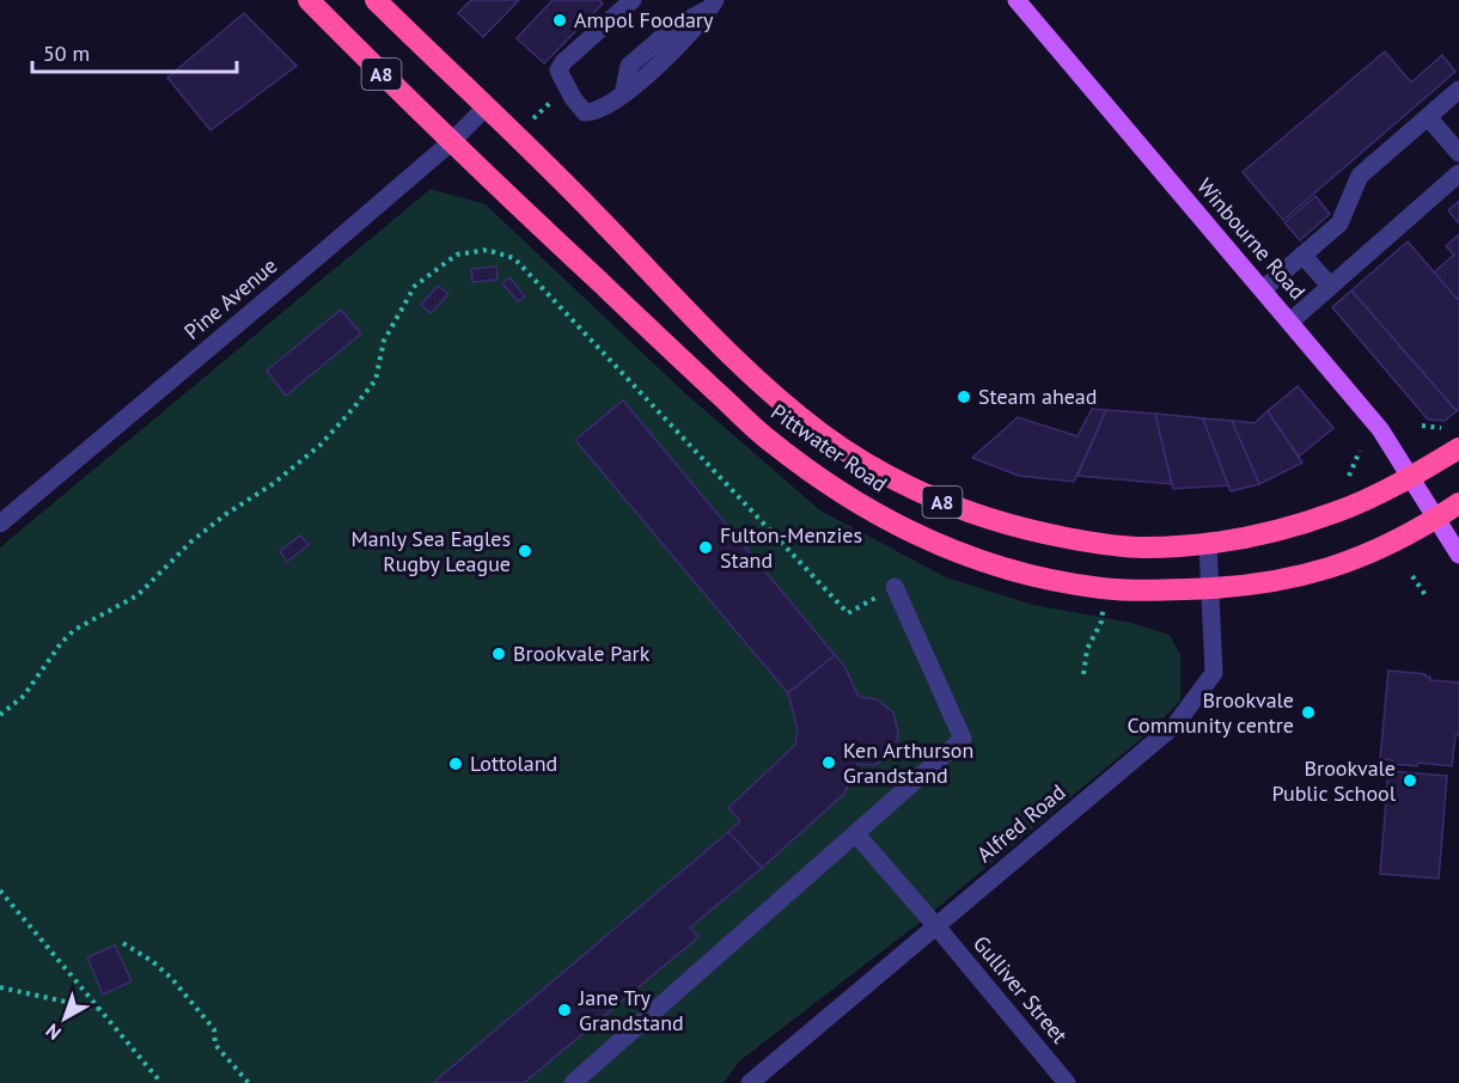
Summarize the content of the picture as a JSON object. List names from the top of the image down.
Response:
{
  "streets": {
    "highway": ["A8", "Pittwater Road"],
    "main road": ["Winbourne Road"],
    "street": ["Pine Avenue", "Alfred Road", "Gulliver Street"]
  },
  "crossings": [
    ["Winbourne Road", "Pittwater Road"],
    ["Pine Avenue", "Pittwater Road"],
    ["Pittwater Road", "Alfred Road"],
    ["Alfred Road", "Gulliver Street"]
  ],
  "places": [
    "Ampol Foodary",
    "Steam ahead",
    "Fulton-Menzies Stand",
    "Manly Sea Eagles Rugby League",
    "Brookvale Park",
    "Brookvale Community centre",
    "Ken Arthurson Grandstand",
    "Lottoland",
    "Brookvale Public School",
    "Jane Try Grandstand"
  ],
  "scale_bar": "50 m",
  "north": "bottom left"
}
